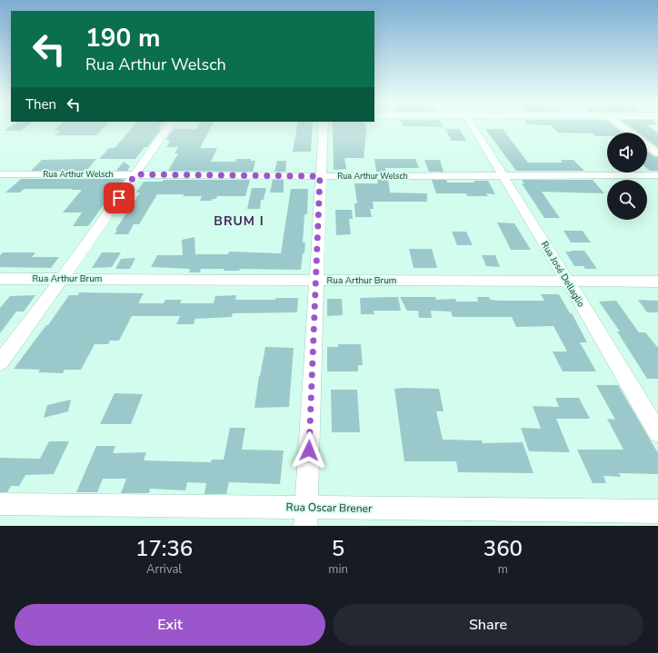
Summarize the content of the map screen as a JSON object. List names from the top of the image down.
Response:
{
  "streets": {
    "street": [
      "Rua Arthur Welsch",
      "Rua José Dellaglio",
      "Rua Arthur Brum",
      "Rua Oscar Brener"
    ]
  },
  "crossings": [
    ["Rua Arthur Welsch", "Rua José Dellaglio"],
    ["Rua José Dellaglio", "Rua Arthur Brum"]
  ],
  "districts": ["BRUM I"],
  "page": {
    "turn": ["190 m", "Rua Arthur Welsch"],
    "then": "Then",
    "eta": [
      "17:36",
      "Arrival",
      "5",
      "min",
      "360",
      "m"
    ],
    "buttons": ["Exit", "Share"]
  }
}
